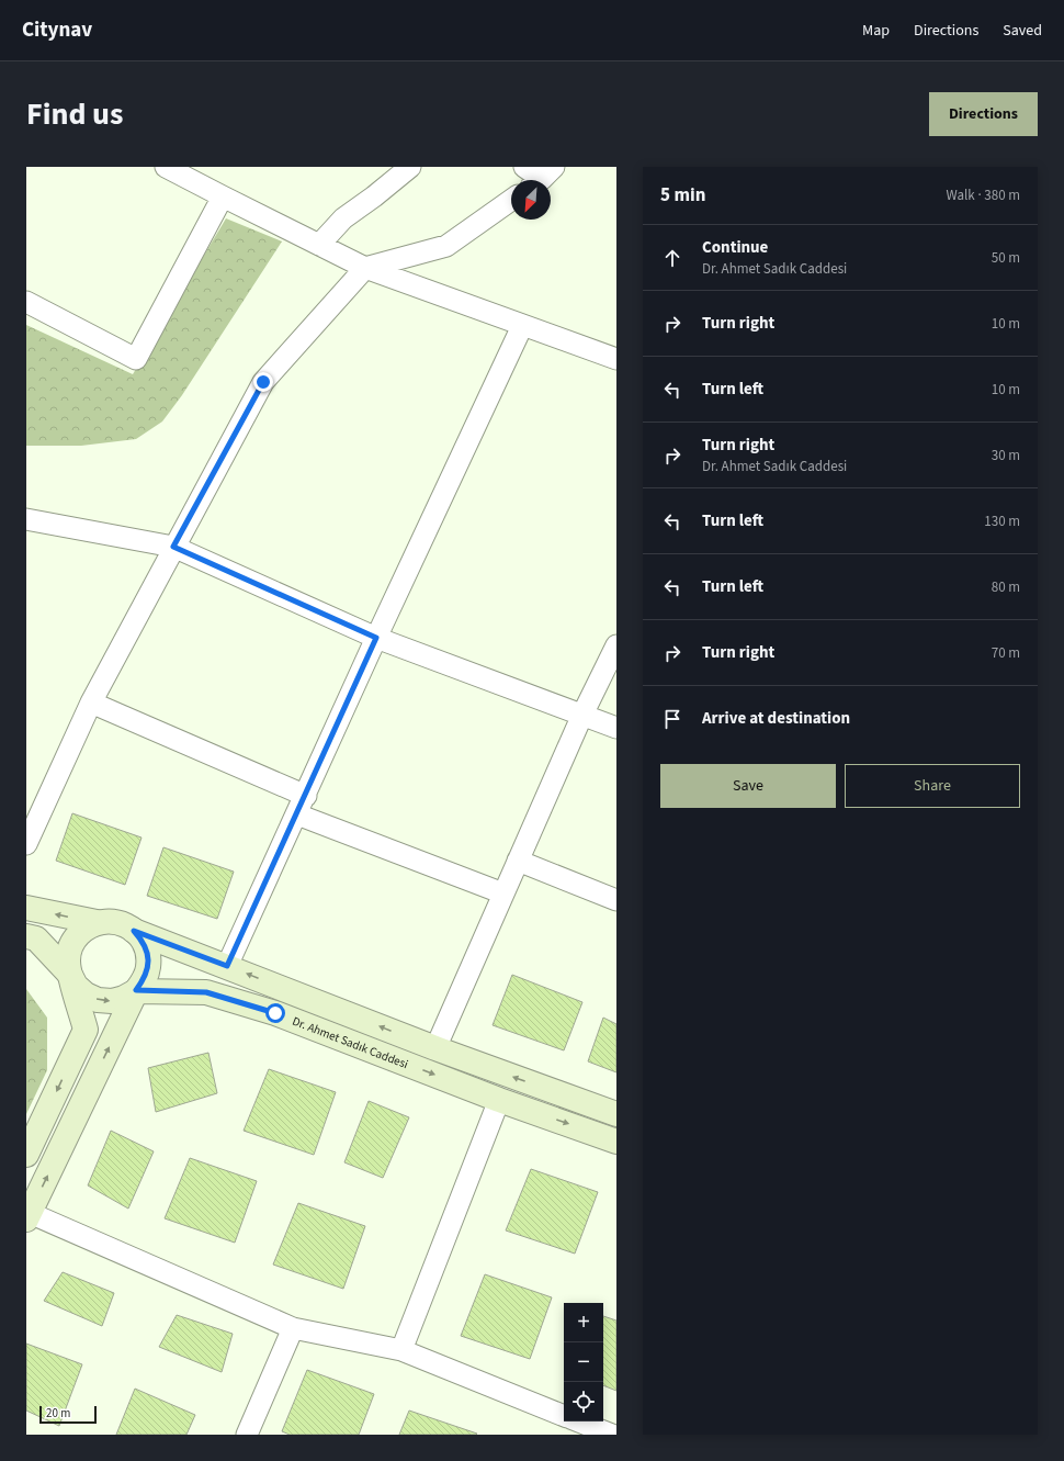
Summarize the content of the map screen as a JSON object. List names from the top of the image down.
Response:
{
  "streets": {
    "street": ["Dr. Ahmet Sadık Caddesi"]
  },
  "scale_bar": "20 m",
  "north": "bottom left",
  "page": {
    "header": "Citynav",
    "nav": ["Map", "Directions", "Saved"],
    "title": "Find us",
    "buttons": [
      "Directions",
      ["Save", "Share"]
    ],
    "heading": ["5 min", "Walk · 380 m"],
    "list": [
      ["Continue", "Dr. Ahmet Sadık Caddesi", "50 m"],
      ["Turn right", "10 m"],
      ["Turn left", "10 m"],
      ["Turn right", "Dr. Ahmet Sadık Caddesi", "30 m"],
      ["Turn left", "130 m"],
      ["Turn left", "80 m"],
      ["Turn right", "70 m"],
      "Arrive at destination"
    ],
    "map_buttons": ["+", "−"],
    "scale": "20 m"
  }
}
